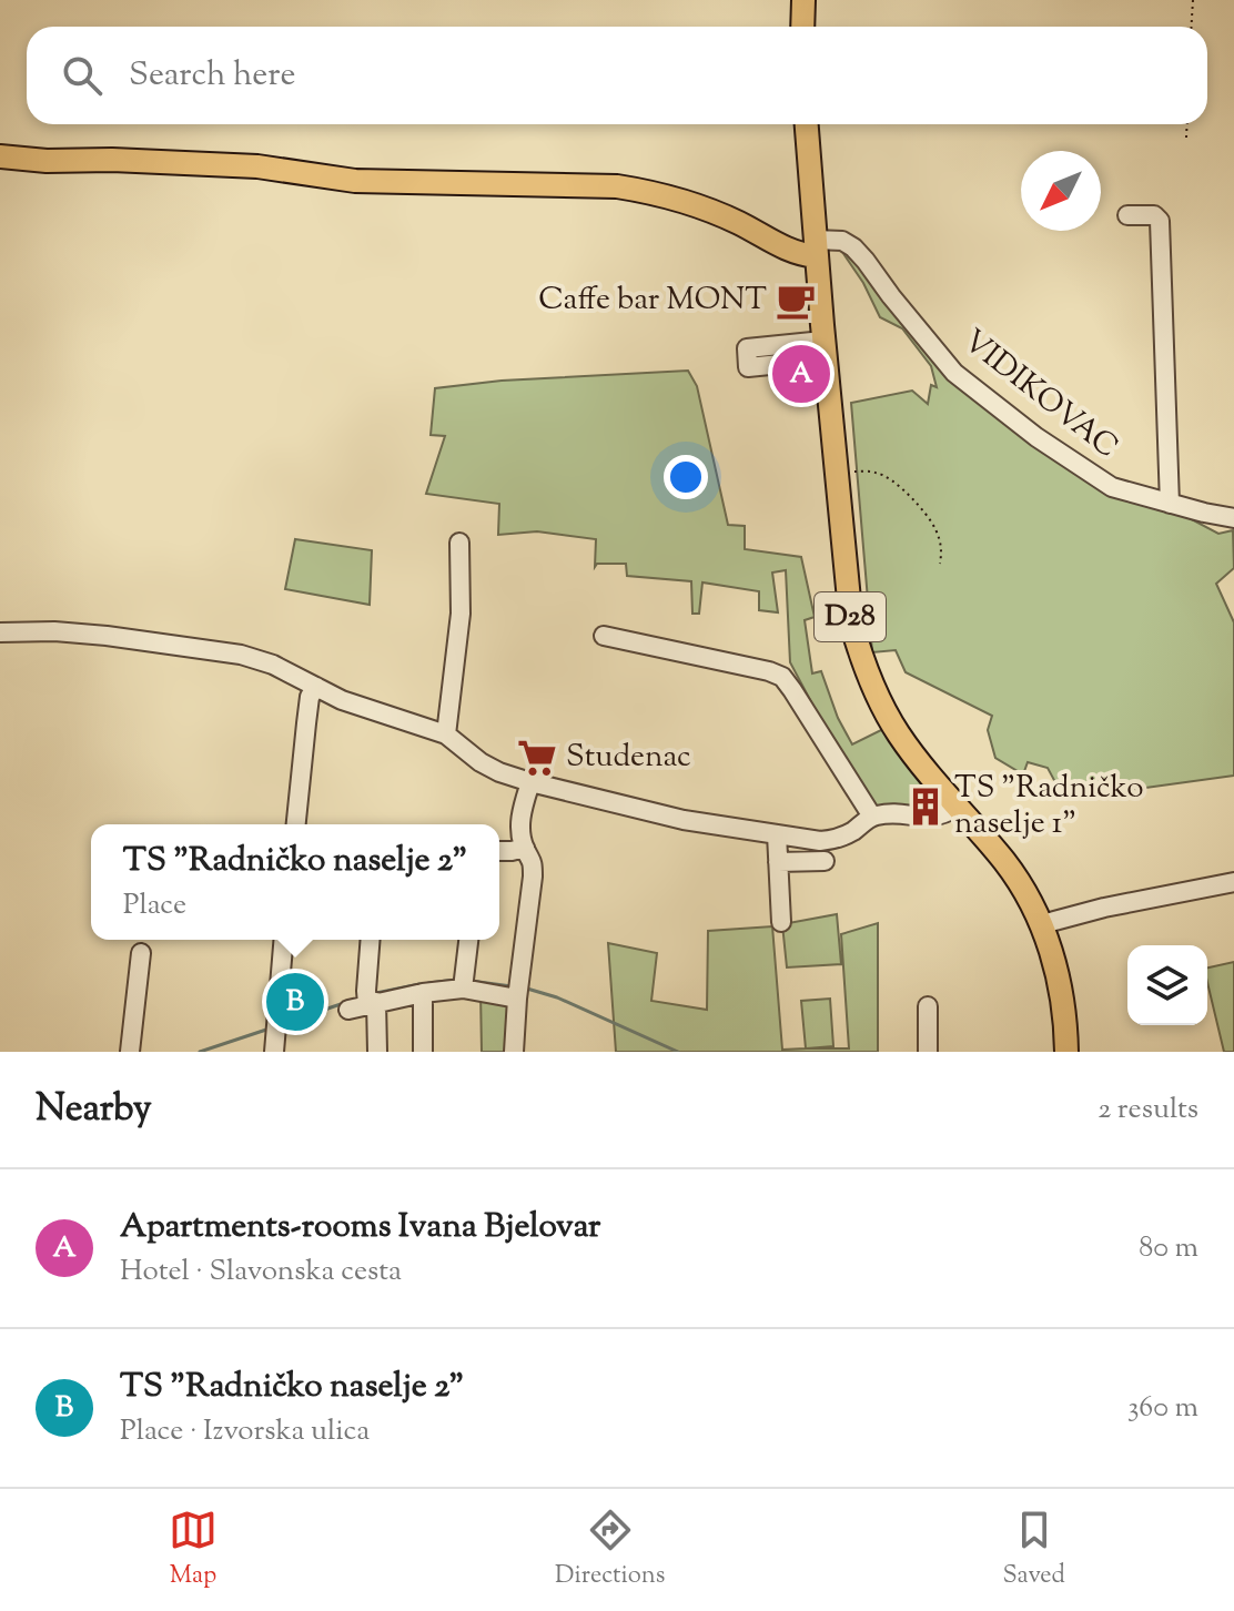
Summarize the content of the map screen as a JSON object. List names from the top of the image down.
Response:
{
  "streets": {
    "main road": ["D28"],
    "street": ["VIDIKOVAC"]
  },
  "crossings": [
    ["VIDIKOVAC", "D28"]
  ],
  "places": {
    "cafe": ["Caffe bar MONT"],
    "supermarket": ["Studenac"],
    "building": ["TS \"Radničko naselje 1\""]
  },
  "north": "bottom left",
  "page": {
    "search": "Search here",
    "pins": ["A", "B"],
    "popup": ["TS \"Radničko naselje 2\"", "Place"],
    "heading": ["Nearby", "2 results"],
    "list": [
      {
        "mark": "A",
        "name": "Apartments-rooms Ivana Bjelovar",
        "note": "Hotel · Slavonska cesta",
        "value": "80 m"
      },
      {
        "mark": "B",
        "name": "TS \"Radničko naselje 2\"",
        "note": "Place · Izvorska ulica",
        "value": "360 m"
      }
    ],
    "nav": ["Map", "Directions", "Saved"]
  }
}
